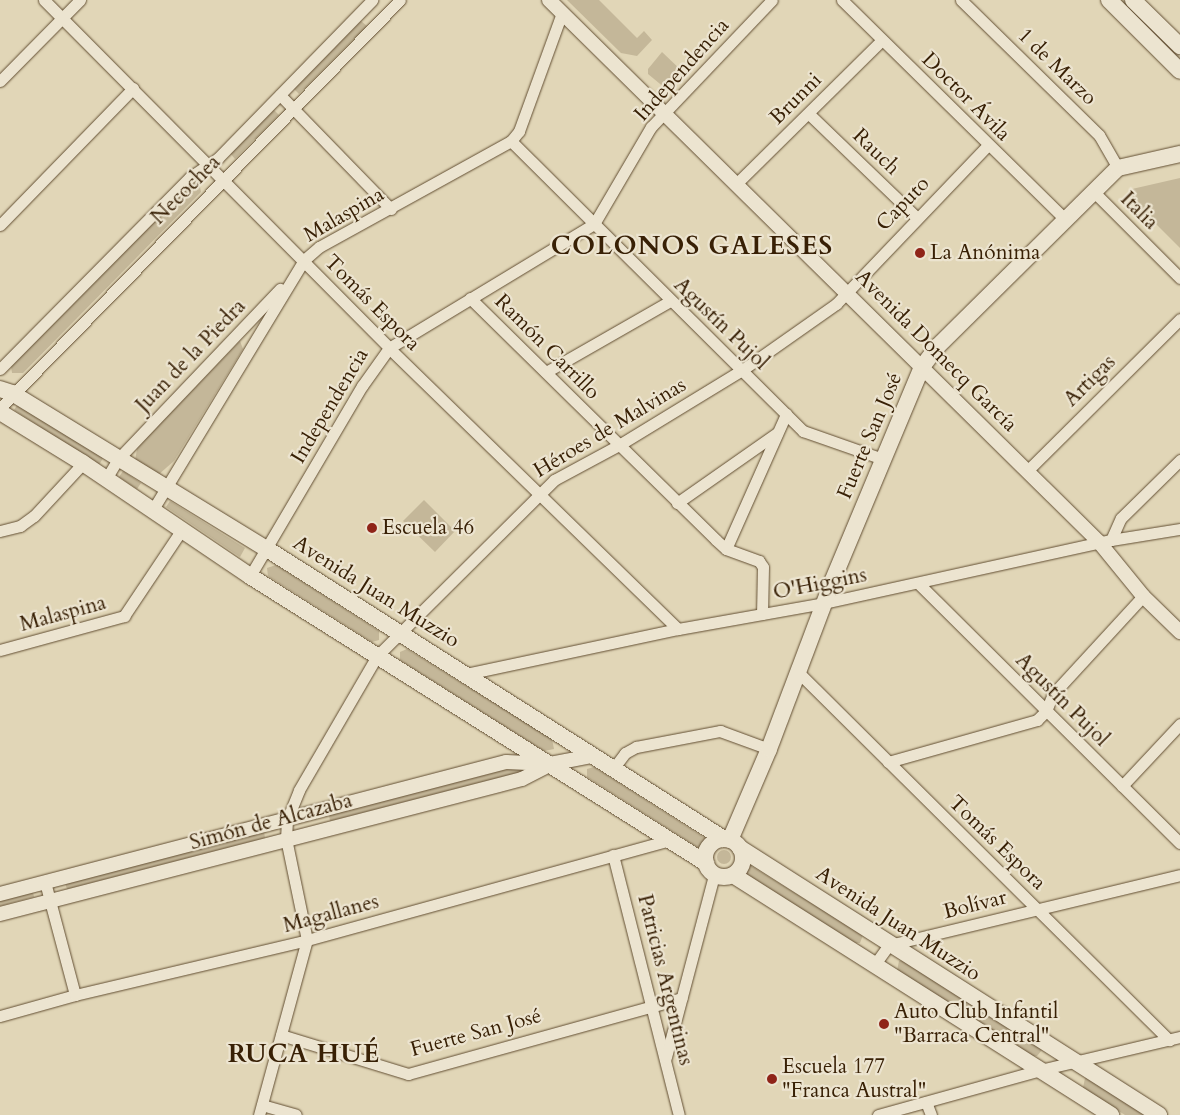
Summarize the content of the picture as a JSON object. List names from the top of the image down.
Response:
{
  "streets": {
    "main road": ["Fuerte San José", "Avenida Juan Muzzio"],
    "street": [
      "1 de Marzo",
      "Independencia",
      "Doctor Ávila",
      "Brunni",
      "Rauch",
      "Necochea",
      "Caputo",
      "Italia",
      "Malaspina",
      "Tomás Espora",
      "Agustín Pujol",
      "Ramón Carrillo",
      "Avenida Domecq García",
      "Juan de la Piedra",
      "Artigas",
      "Héroes de Malvinas",
      "O'Higgins",
      "Simón de Alcazaba",
      "Bolívar",
      "Magallanes",
      "Patricias Argentinas"
    ]
  },
  "crossings": [
    ["1 de Marzo", "Fuerte San José"],
    ["Independencia", "Tomás Espora"],
    ["Independencia", "Agustín Pujol"],
    ["Independencia", "Ramón Carrillo"],
    ["Independencia", "Avenida Domecq García"],
    ["Independencia", "Avenida Juan Muzzio"],
    ["Doctor Ávila", "Brunni"],
    ["Doctor Ávila", "Caputo"],
    ["Doctor Ávila", "Fuerte San José"],
    ["Brunni", "Rauch"],
    ["Brunni", "Avenida Domecq García"],
    ["Rauch", "Caputo"],
    ["Necochea", "Tomás Espora"],
    ["Necochea", "Avenida Juan Muzzio"],
    ["Caputo", "Avenida Domecq García"],
    ["Caputo", "Héroes de Malvinas"],
    ["Italia", "Fuerte San José"],
    ["Malaspina", "Tomás Espora"],
    ["Malaspina", "Agustín Pujol"],
    ["Malaspina", "Juan de la Piedra"],
    ["Malaspina", "Avenida Juan Muzzio"],
    ["Tomás Espora", "Juan de la Piedra"],
    ["Tomás Espora", "Héroes de Malvinas"],
    ["Tomás Espora", "Fuerte San José"],
    ["Tomás Espora", "O'Higgins"],
    ["Tomás Espora", "Bolívar"],
    ["Agustín Pujol", "Héroes de Malvinas"],
    ["Agustín Pujol", "Fuerte San José"],
    ["Agustín Pujol", "O'Higgins"],
    ["Ramón Carrillo", "Héroes de Malvinas"],
    ["Ramón Carrillo", "O'Higgins"],
    ["Avenida Domecq García", "Artigas"],
    ["Avenida Domecq García", "Héroes de Malvinas"],
    ["Avenida Domecq García", "Fuerte San José"],
    ["Avenida Domecq García", "O'Higgins"],
    ["Juan de la Piedra", "Avenida Juan Muzzio"],
    ["Héroes de Malvinas", "Fuerte San José"],
    ["Héroes de Malvinas", "Avenida Juan Muzzio"],
    ["Héroes de Malvinas", "Simón de Alcazaba"],
    ["Héroes de Malvinas", "Magallanes"],
    ["Fuerte San José", "O'Higgins"],
    ["Fuerte San José", "Avenida Juan Muzzio"],
    ["Fuerte San José", "Patricias Argentinas"],
    ["O'Higgins", "Avenida Juan Muzzio"],
    ["Avenida Juan Muzzio", "Simón de Alcazaba"],
    ["Avenida Juan Muzzio", "Bolívar"],
    ["Magallanes", "Patricias Argentinas"]
  ],
  "districts": ["COLONOS GALESES", "RUCA HUÉ"],
  "places": [
    "La Anónima",
    "Escuela 46",
    "Auto Club Infantil \"Barraca Central\"",
    "Escuela 177 \"Franca Austral\""
  ]
}
